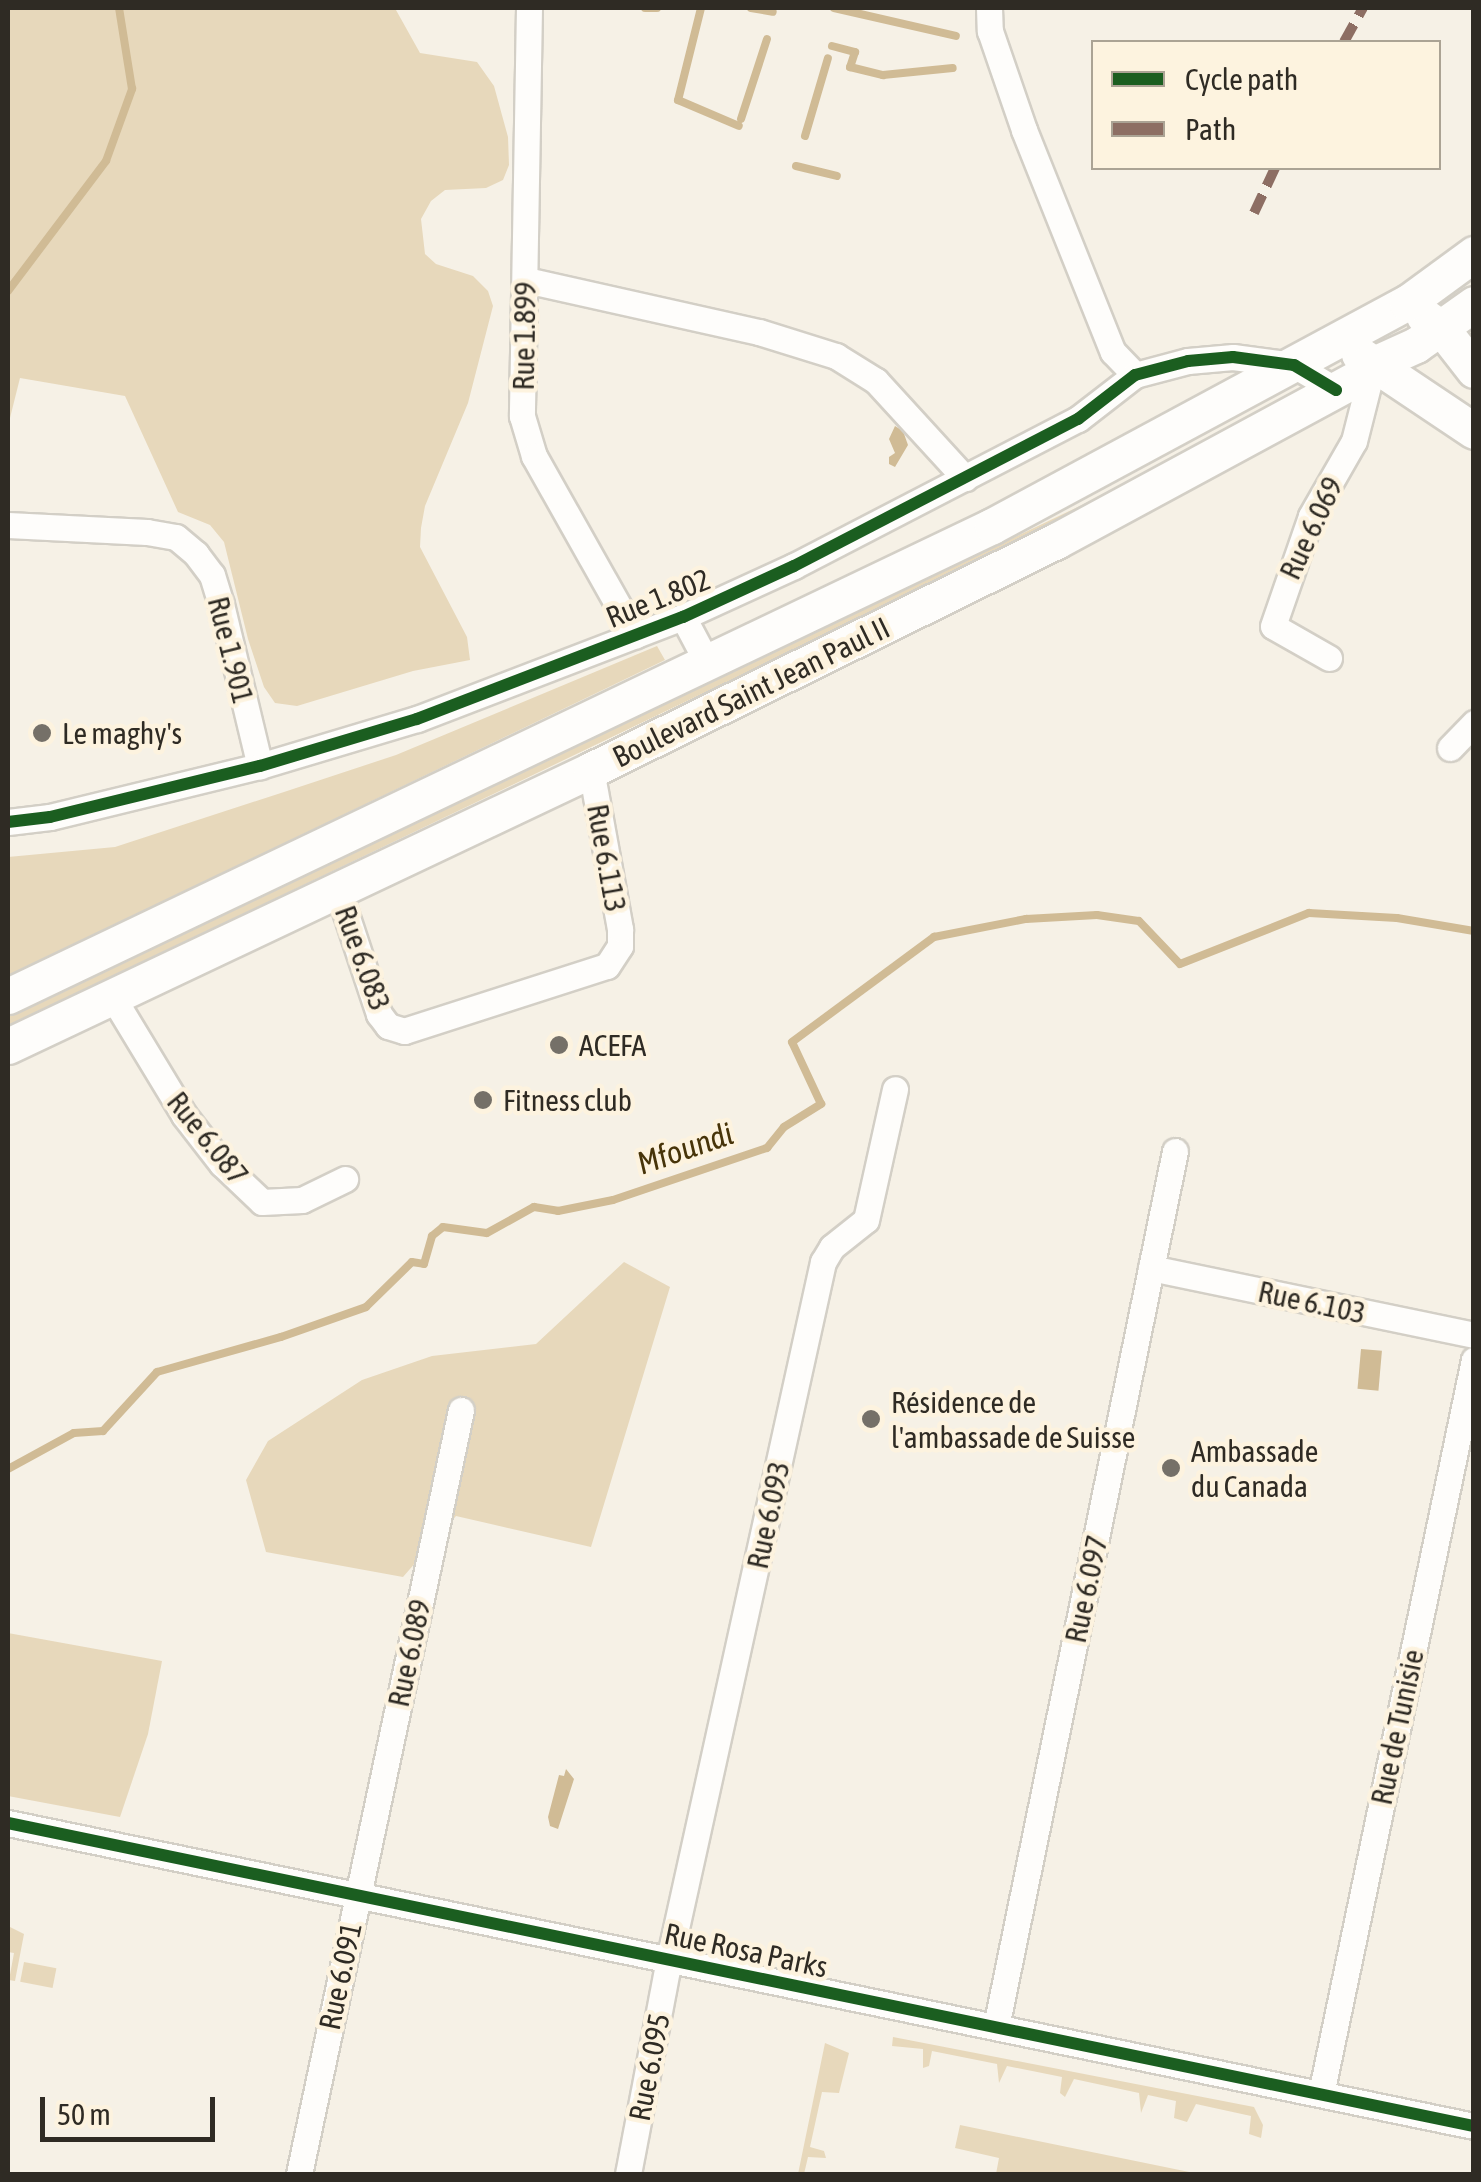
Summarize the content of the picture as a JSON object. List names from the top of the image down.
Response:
{
  "streets": {
    "main road": ["Boulevard Saint Jean Paul II"],
    "street": [
      "Rue 1.899",
      "Rue 6.069",
      "Rue 1.802",
      "Rue 1.901",
      "Rue 6.113",
      "Rue 6.083",
      "Rue 6.087",
      "Rue 6.103",
      "Rue 6.093",
      "Rue 6.097",
      "Rue 6.089",
      "Rue de Tunisie",
      "Rue Rosa Parks",
      "Rue 6.091",
      "Rue 6.095"
    ]
  },
  "crossings": [
    ["Rue 1.899", "Rue 1.802"],
    ["Rue 6.069", "Boulevard Saint Jean Paul II"],
    ["Rue 1.802", "Rue 1.901"],
    ["Rue 1.802", "Boulevard Saint Jean Paul II"],
    ["Boulevard Saint Jean Paul II", "Rue 6.113"],
    ["Boulevard Saint Jean Paul II", "Rue 6.083"],
    ["Boulevard Saint Jean Paul II", "Rue 6.087"],
    ["Rue 6.113", "Rue 6.083"],
    ["Rue 6.103", "Rue 6.097"],
    ["Rue 6.093", "Rue Rosa Parks"],
    ["Rue 6.093", "Rue 6.095"],
    ["Rue 6.097", "Rue Rosa Parks"],
    ["Rue 6.089", "Rue Rosa Parks"],
    ["Rue 6.089", "Rue 6.091"],
    ["Rue de Tunisie", "Rue Rosa Parks"],
    ["Rue Rosa Parks", "Rue 6.091"],
    ["Rue Rosa Parks", "Rue 6.095"]
  ],
  "water": ["Mfoundi"],
  "places": [
    "Le maghy's",
    "ACEFA",
    "Fitness club",
    "Résidence de l'ambassade de Suisse",
    "Ambassade du Canada"
  ],
  "legend": ["Cycle path", "Path"],
  "scale_bar": "50 m"
}
